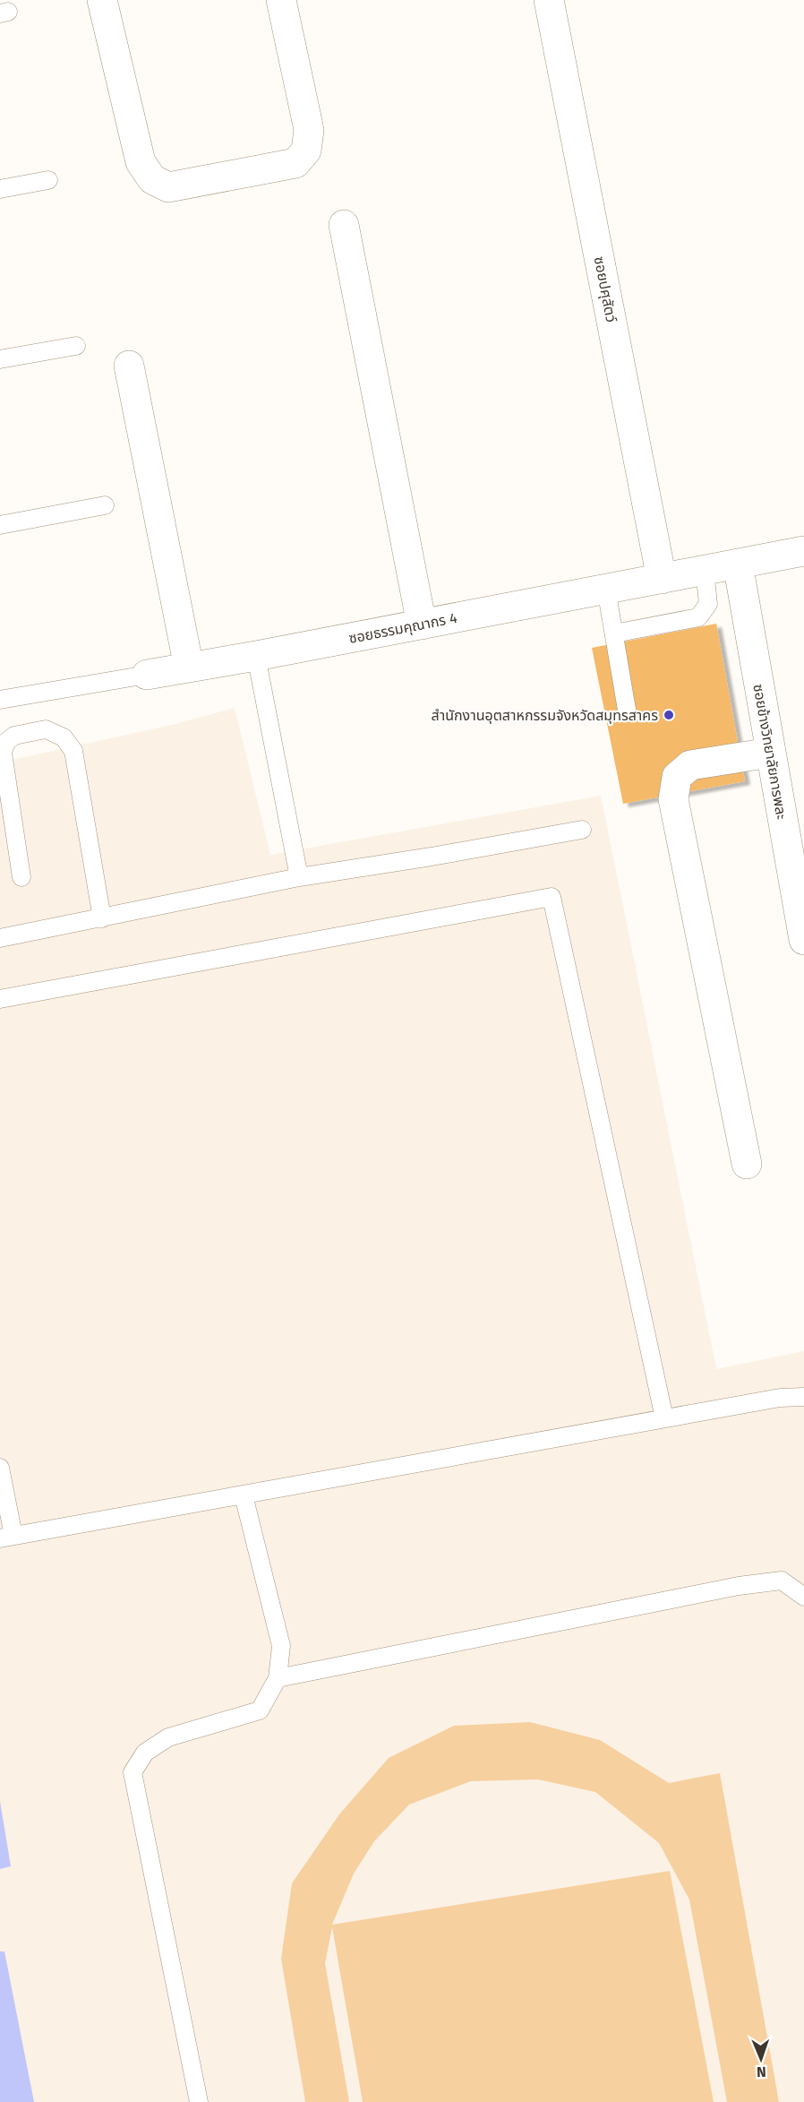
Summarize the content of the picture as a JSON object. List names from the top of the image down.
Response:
{
  "streets": {
    "street": ["ซอยปศุสัตว์", "ซอยธรรมคุณากร 4", "ซอยข้างวิทยาลัยการพละ"]
  },
  "crossings": [
    ["ซอยปศุสัตว์", "ซอยธรรมคุณากร 4"],
    ["ซอยธรรมคุณากร 4", "ซอยข้างวิทยาลัยการพละ"]
  ],
  "places": ["สำนักงานอุตสาหกรรมจังหวัดสมุทรสาคร"],
  "north": "bottom"
}
